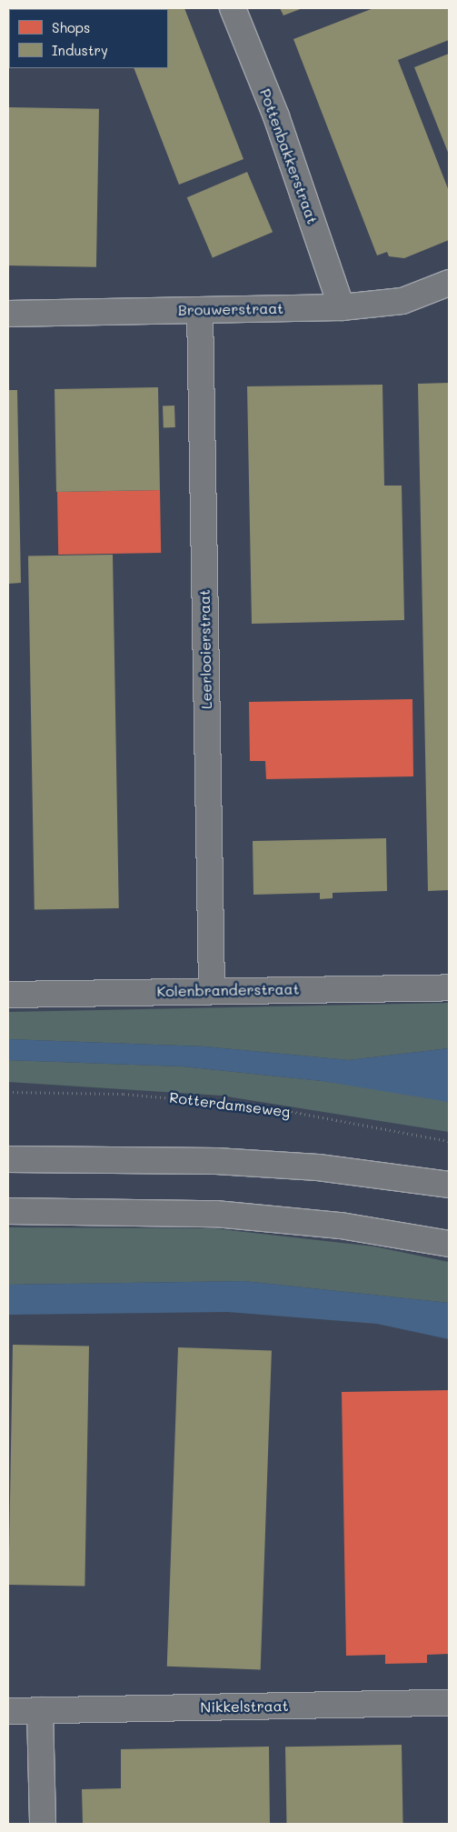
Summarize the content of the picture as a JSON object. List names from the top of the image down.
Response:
{
  "streets": {
    "street": [
      "Pottenbakkerstraat",
      "Brouwerstraat",
      "Leerlooierstraat",
      "Kolenbranderstraat",
      "Nikkelstraat"
    ],
    "path": ["Rotterdamseweg"]
  },
  "crossings": [
    ["Pottenbakkerstraat", "Brouwerstraat"],
    ["Brouwerstraat", "Leerlooierstraat"],
    ["Leerlooierstraat", "Kolenbranderstraat"]
  ],
  "legend": ["Shops", "Industry"]
}
